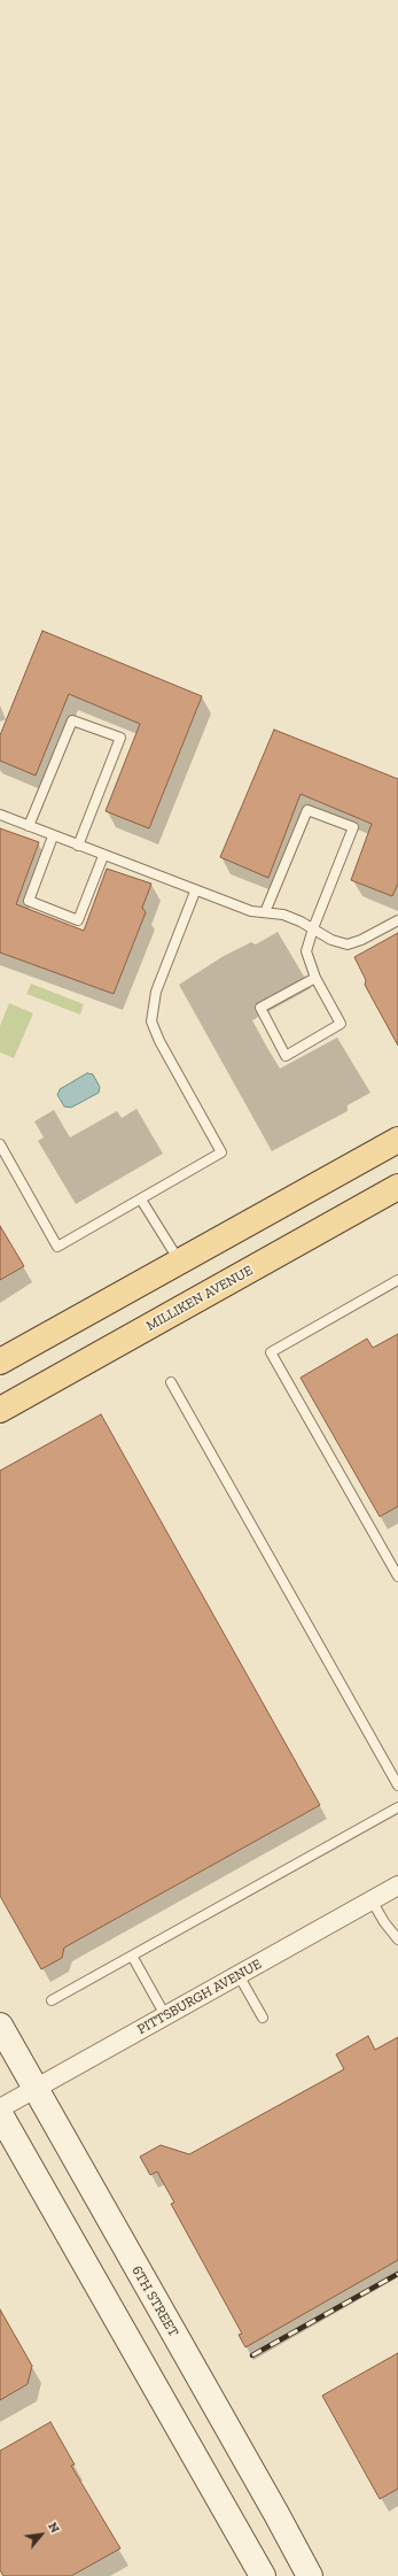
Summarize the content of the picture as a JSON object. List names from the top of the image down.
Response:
{
  "streets": {
    "main road": ["MILLIKEN AVENUE", "6TH STREET"],
    "street": ["PITTSBURGH AVENUE"]
  },
  "crossings": [
    ["PITTSBURGH AVENUE", "6TH STREET"]
  ],
  "north": "top right"
}
